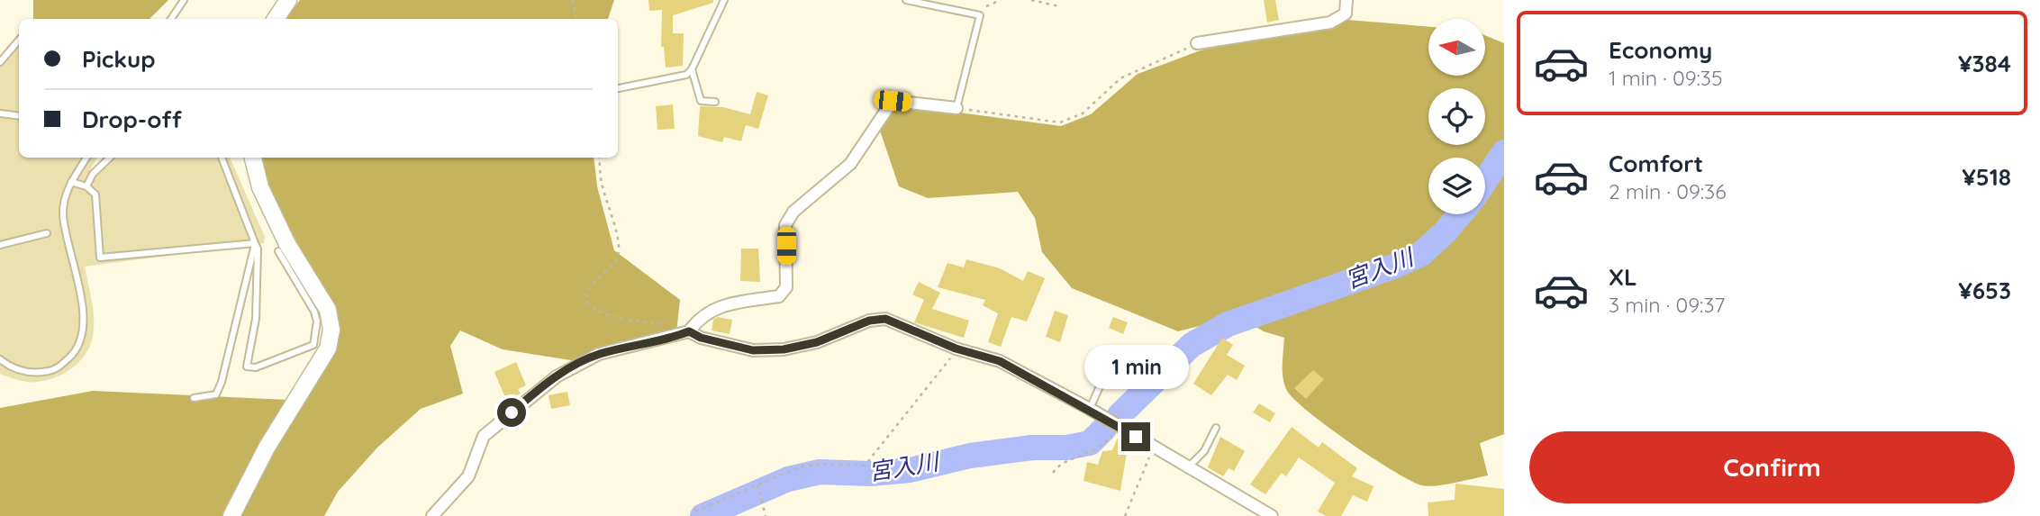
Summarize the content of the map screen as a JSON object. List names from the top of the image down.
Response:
{
  "water": ["宮入川"],
  "north": "left",
  "page": {
    "list": [
      {
        "name": "Economy",
        "note": "1 min · 09:35",
        "value": "¥384"
      },
      {
        "name": "Comfort",
        "note": "2 min · 09:36",
        "value": "¥518"
      },
      {
        "name": "XL",
        "note": "3 min · 09:37",
        "value": "¥653"
      }
    ],
    "banner": ["Pickup", "Drop-off"],
    "bubble": "1 min",
    "buttons": "Confirm"
  }
}
